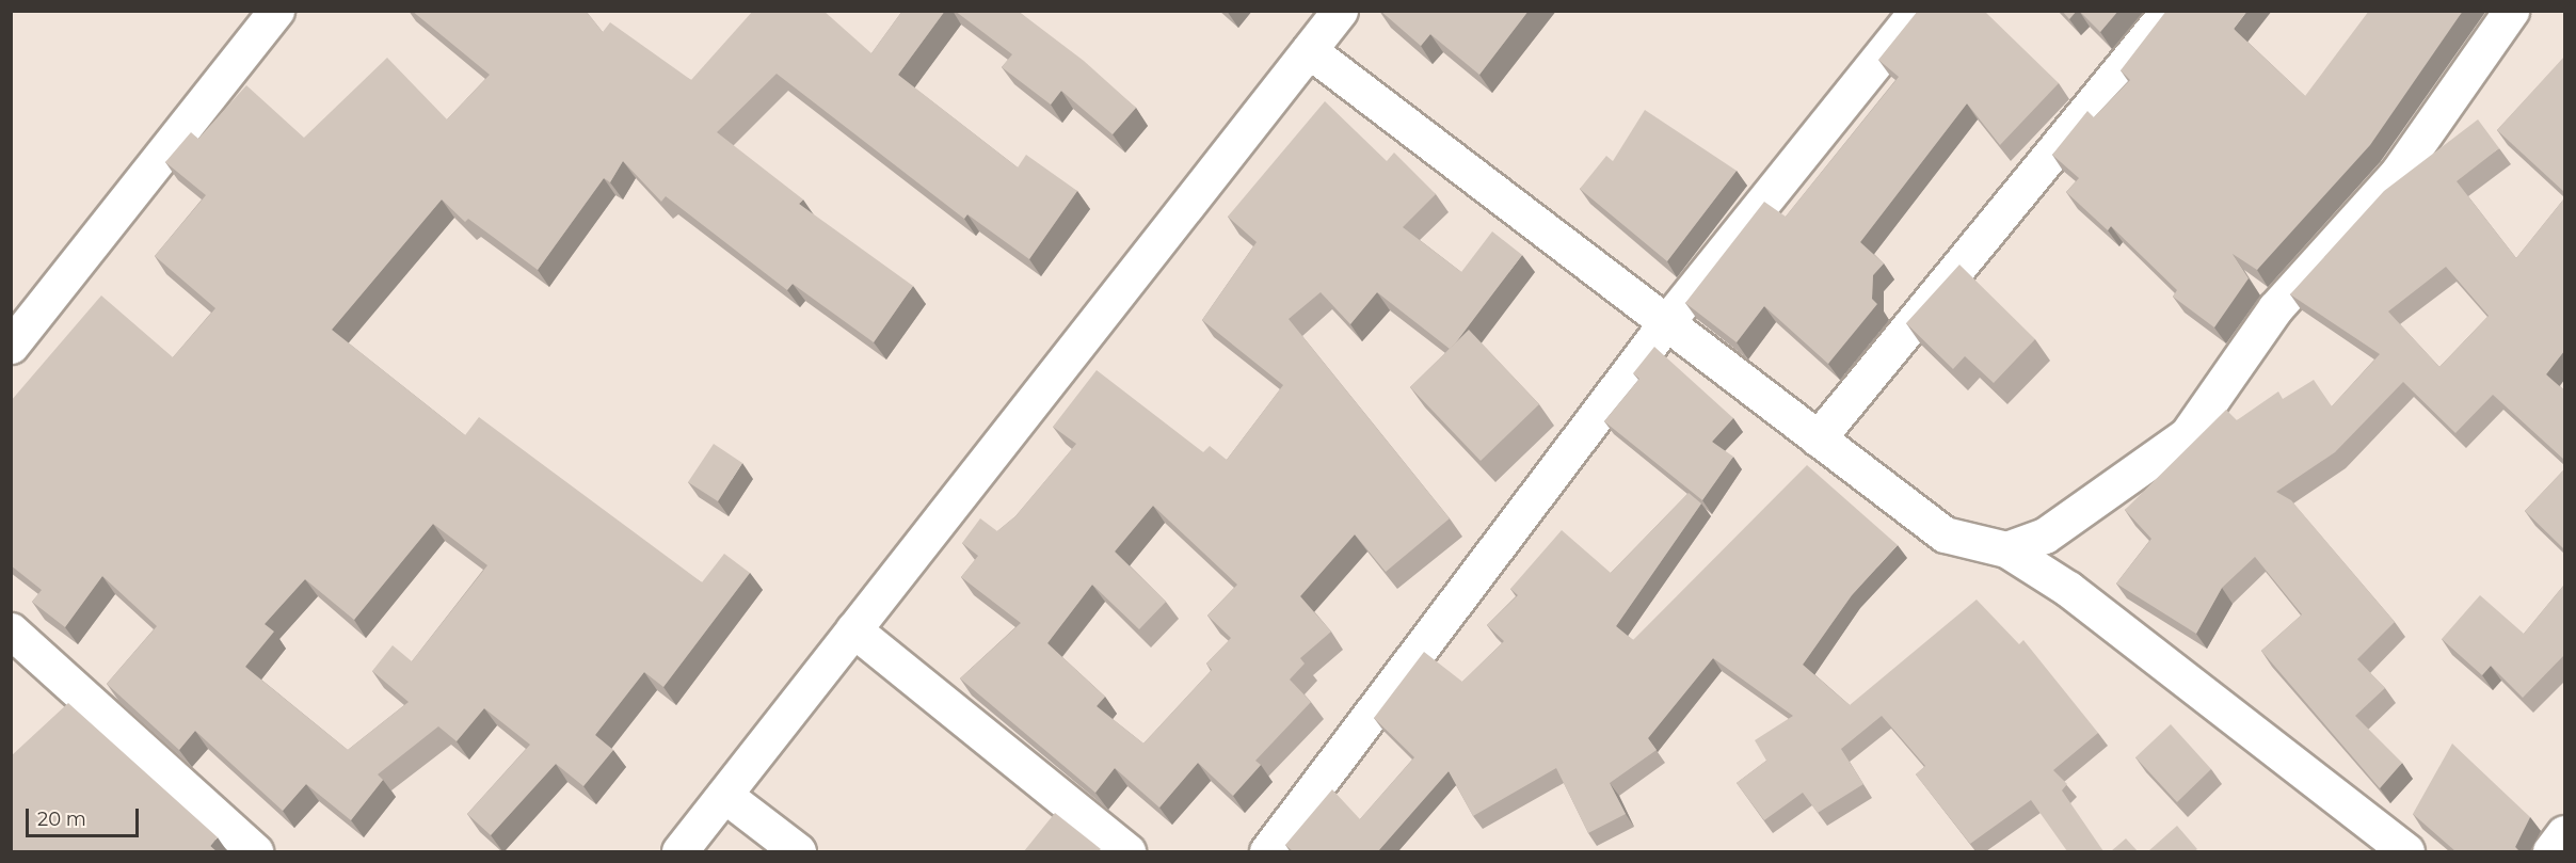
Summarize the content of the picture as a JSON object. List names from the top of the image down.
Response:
{
  "scale_bar": "20 m"
}
